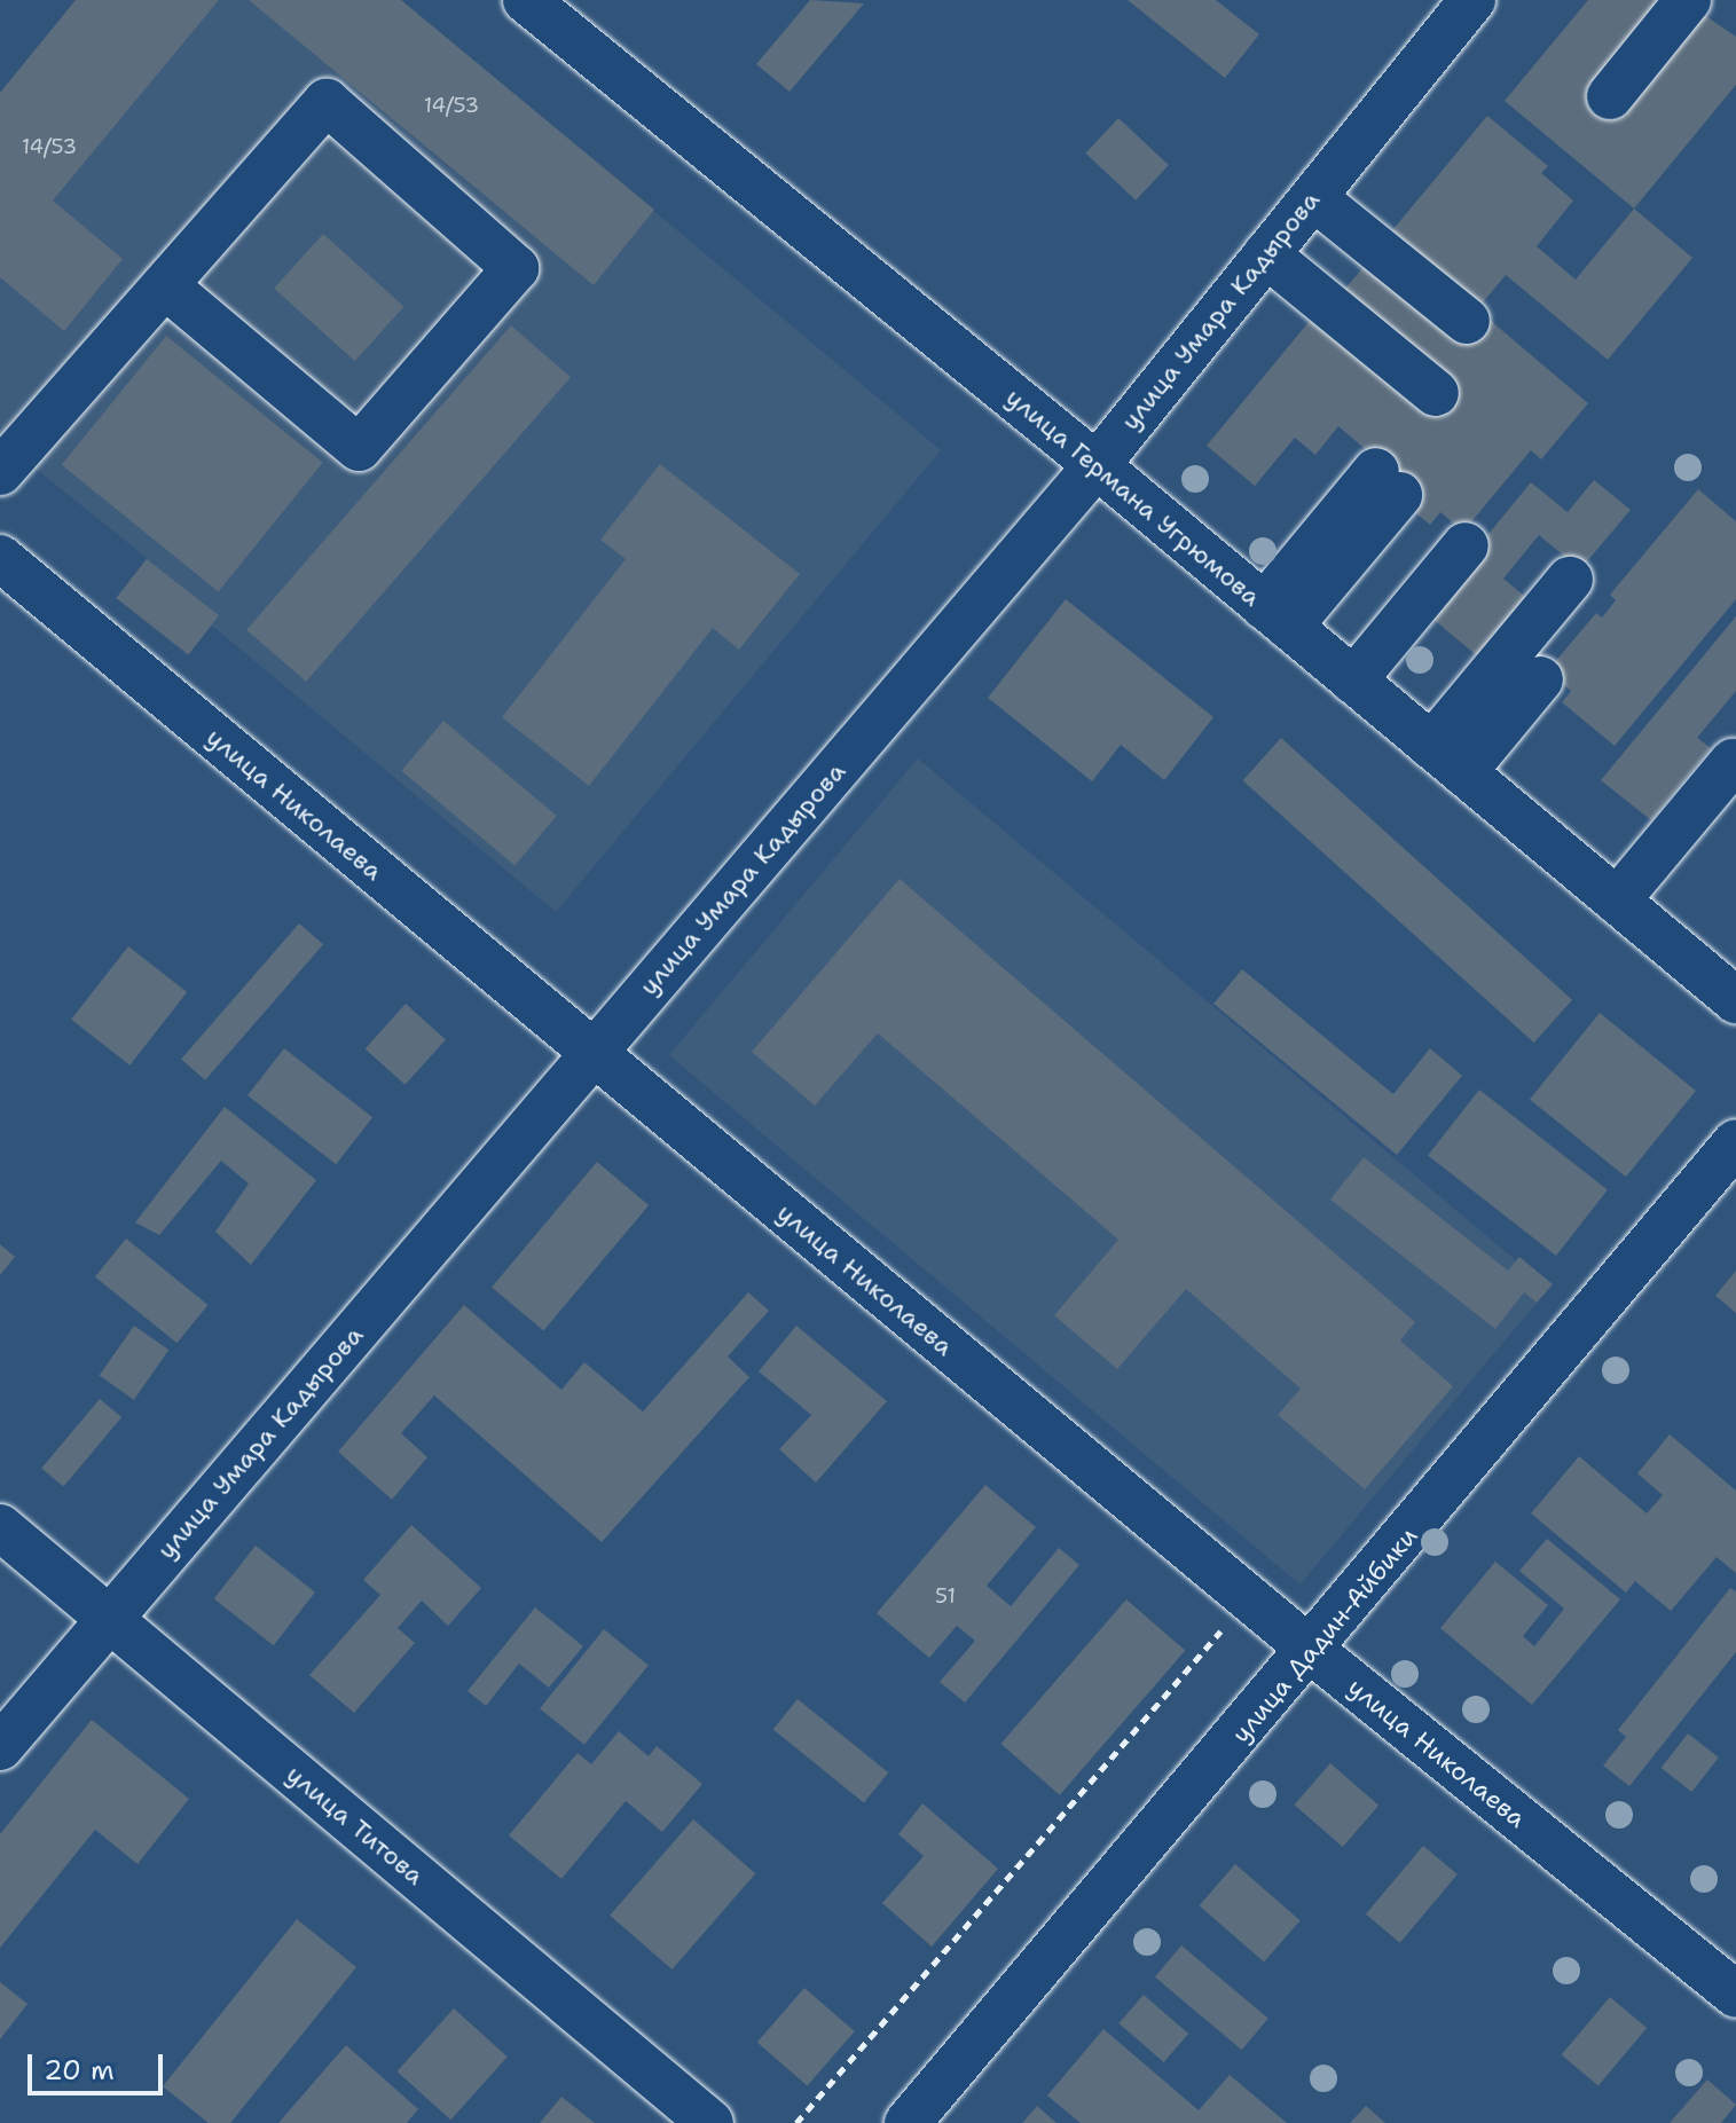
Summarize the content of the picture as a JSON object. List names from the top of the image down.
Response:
{
  "streets": {
    "street": [
      "улица Умара Кадырова",
      "улица Германа Угрюмова",
      "улица Николаева",
      "улица Дадин-Айбики",
      "улица Титова"
    ]
  },
  "crossings": [
    ["улица Умара Кадырова", "улица Германа Угрюмова"],
    ["улица Умара Кадырова", "улица Николаева"],
    ["улица Умара Кадырова", "улица Титова"],
    ["улица Николаева", "улица Дадин-Айбики"]
  ],
  "house_numbers": ["14/53", "14/53", "51"],
  "scale_bar": "20 m"
}
